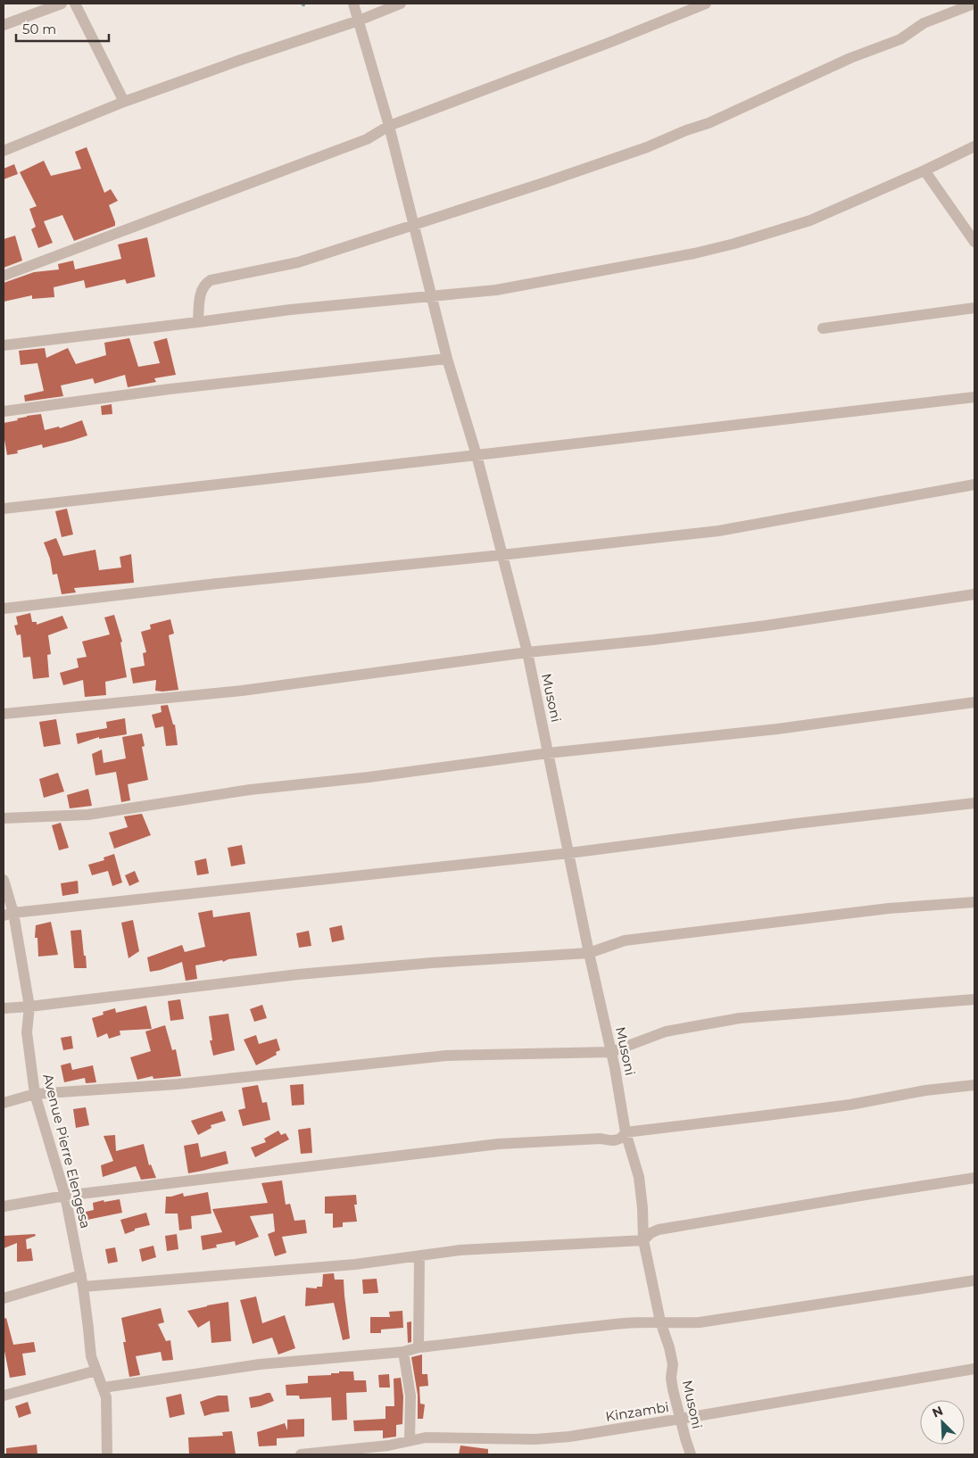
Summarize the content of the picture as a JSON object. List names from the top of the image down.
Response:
{
  "streets": {
    "street": ["Musoni", "Avenue Pierre Elengesa", "Kinzambi"]
  },
  "crossings": [
    ["Musoni", "Kinzambi"]
  ],
  "scale_bar": "50 m",
  "north": "top left"
}
